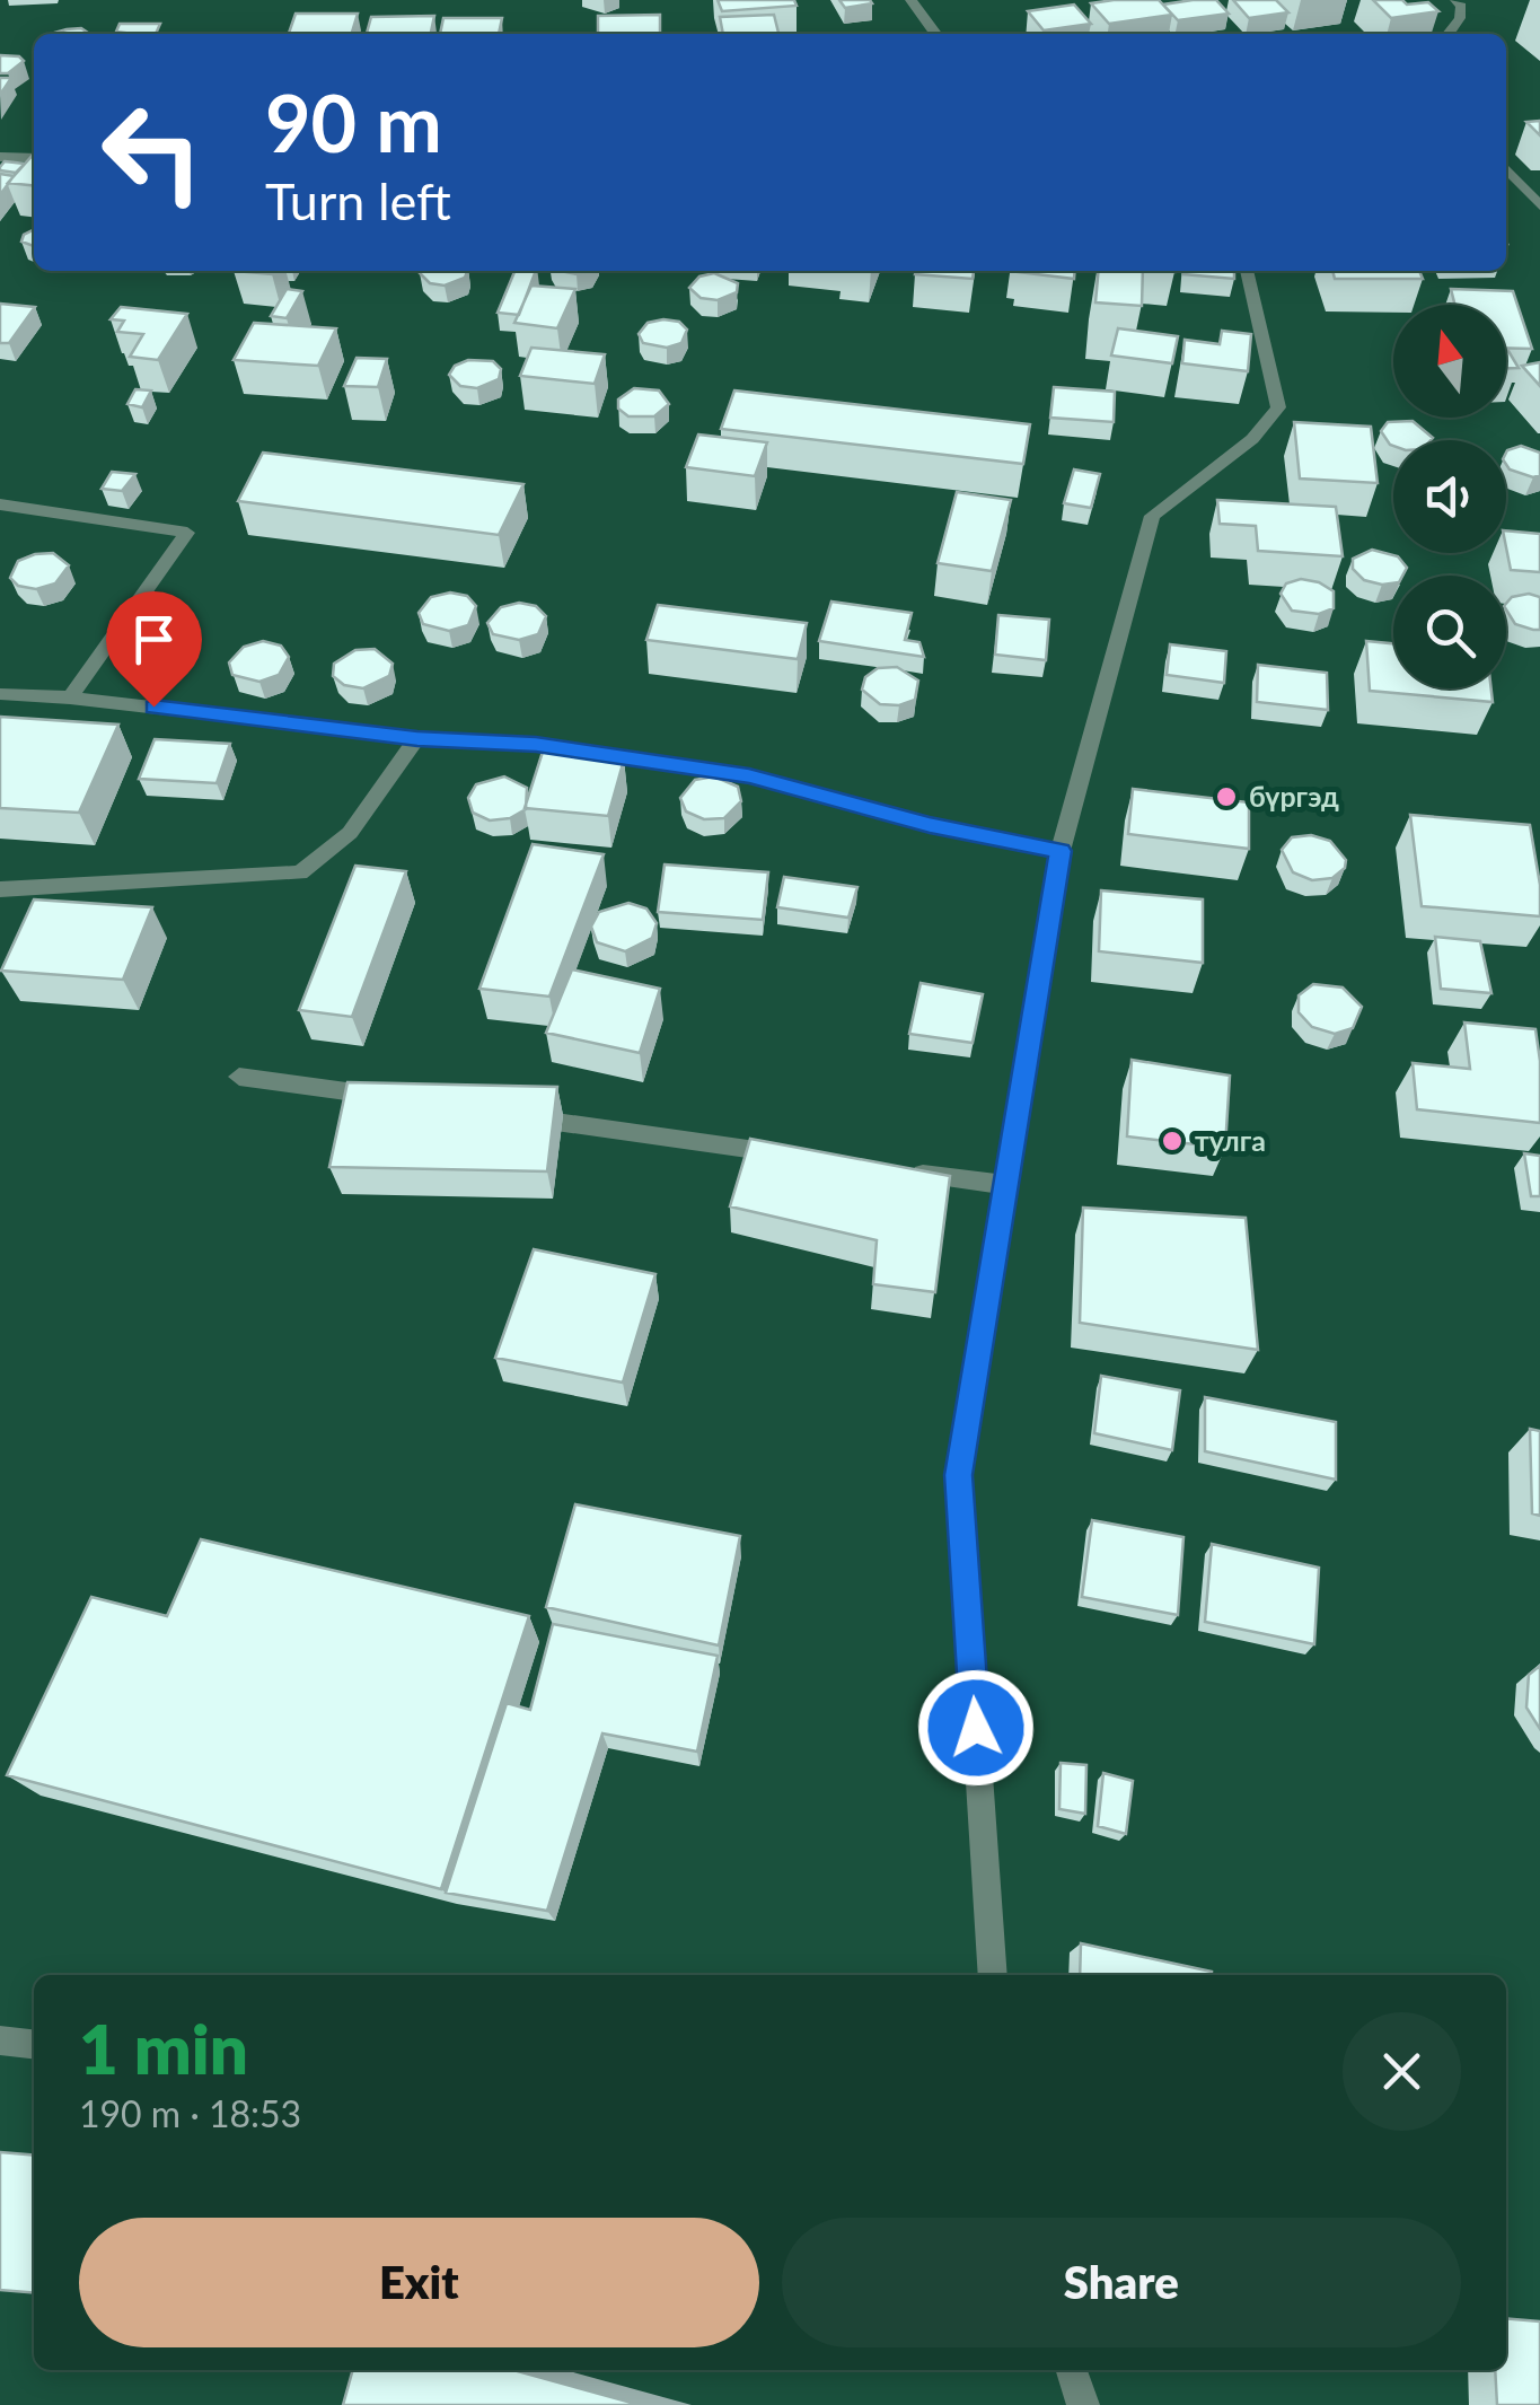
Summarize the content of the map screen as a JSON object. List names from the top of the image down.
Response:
{
  "places": ["бүргэд", "тулга"],
  "north": "top",
  "page": {
    "turn": ["90 m", "Turn left"],
    "heading": ["1 min", "190 m · 18:53"],
    "buttons": ["Exit", "Share"]
  }
}
